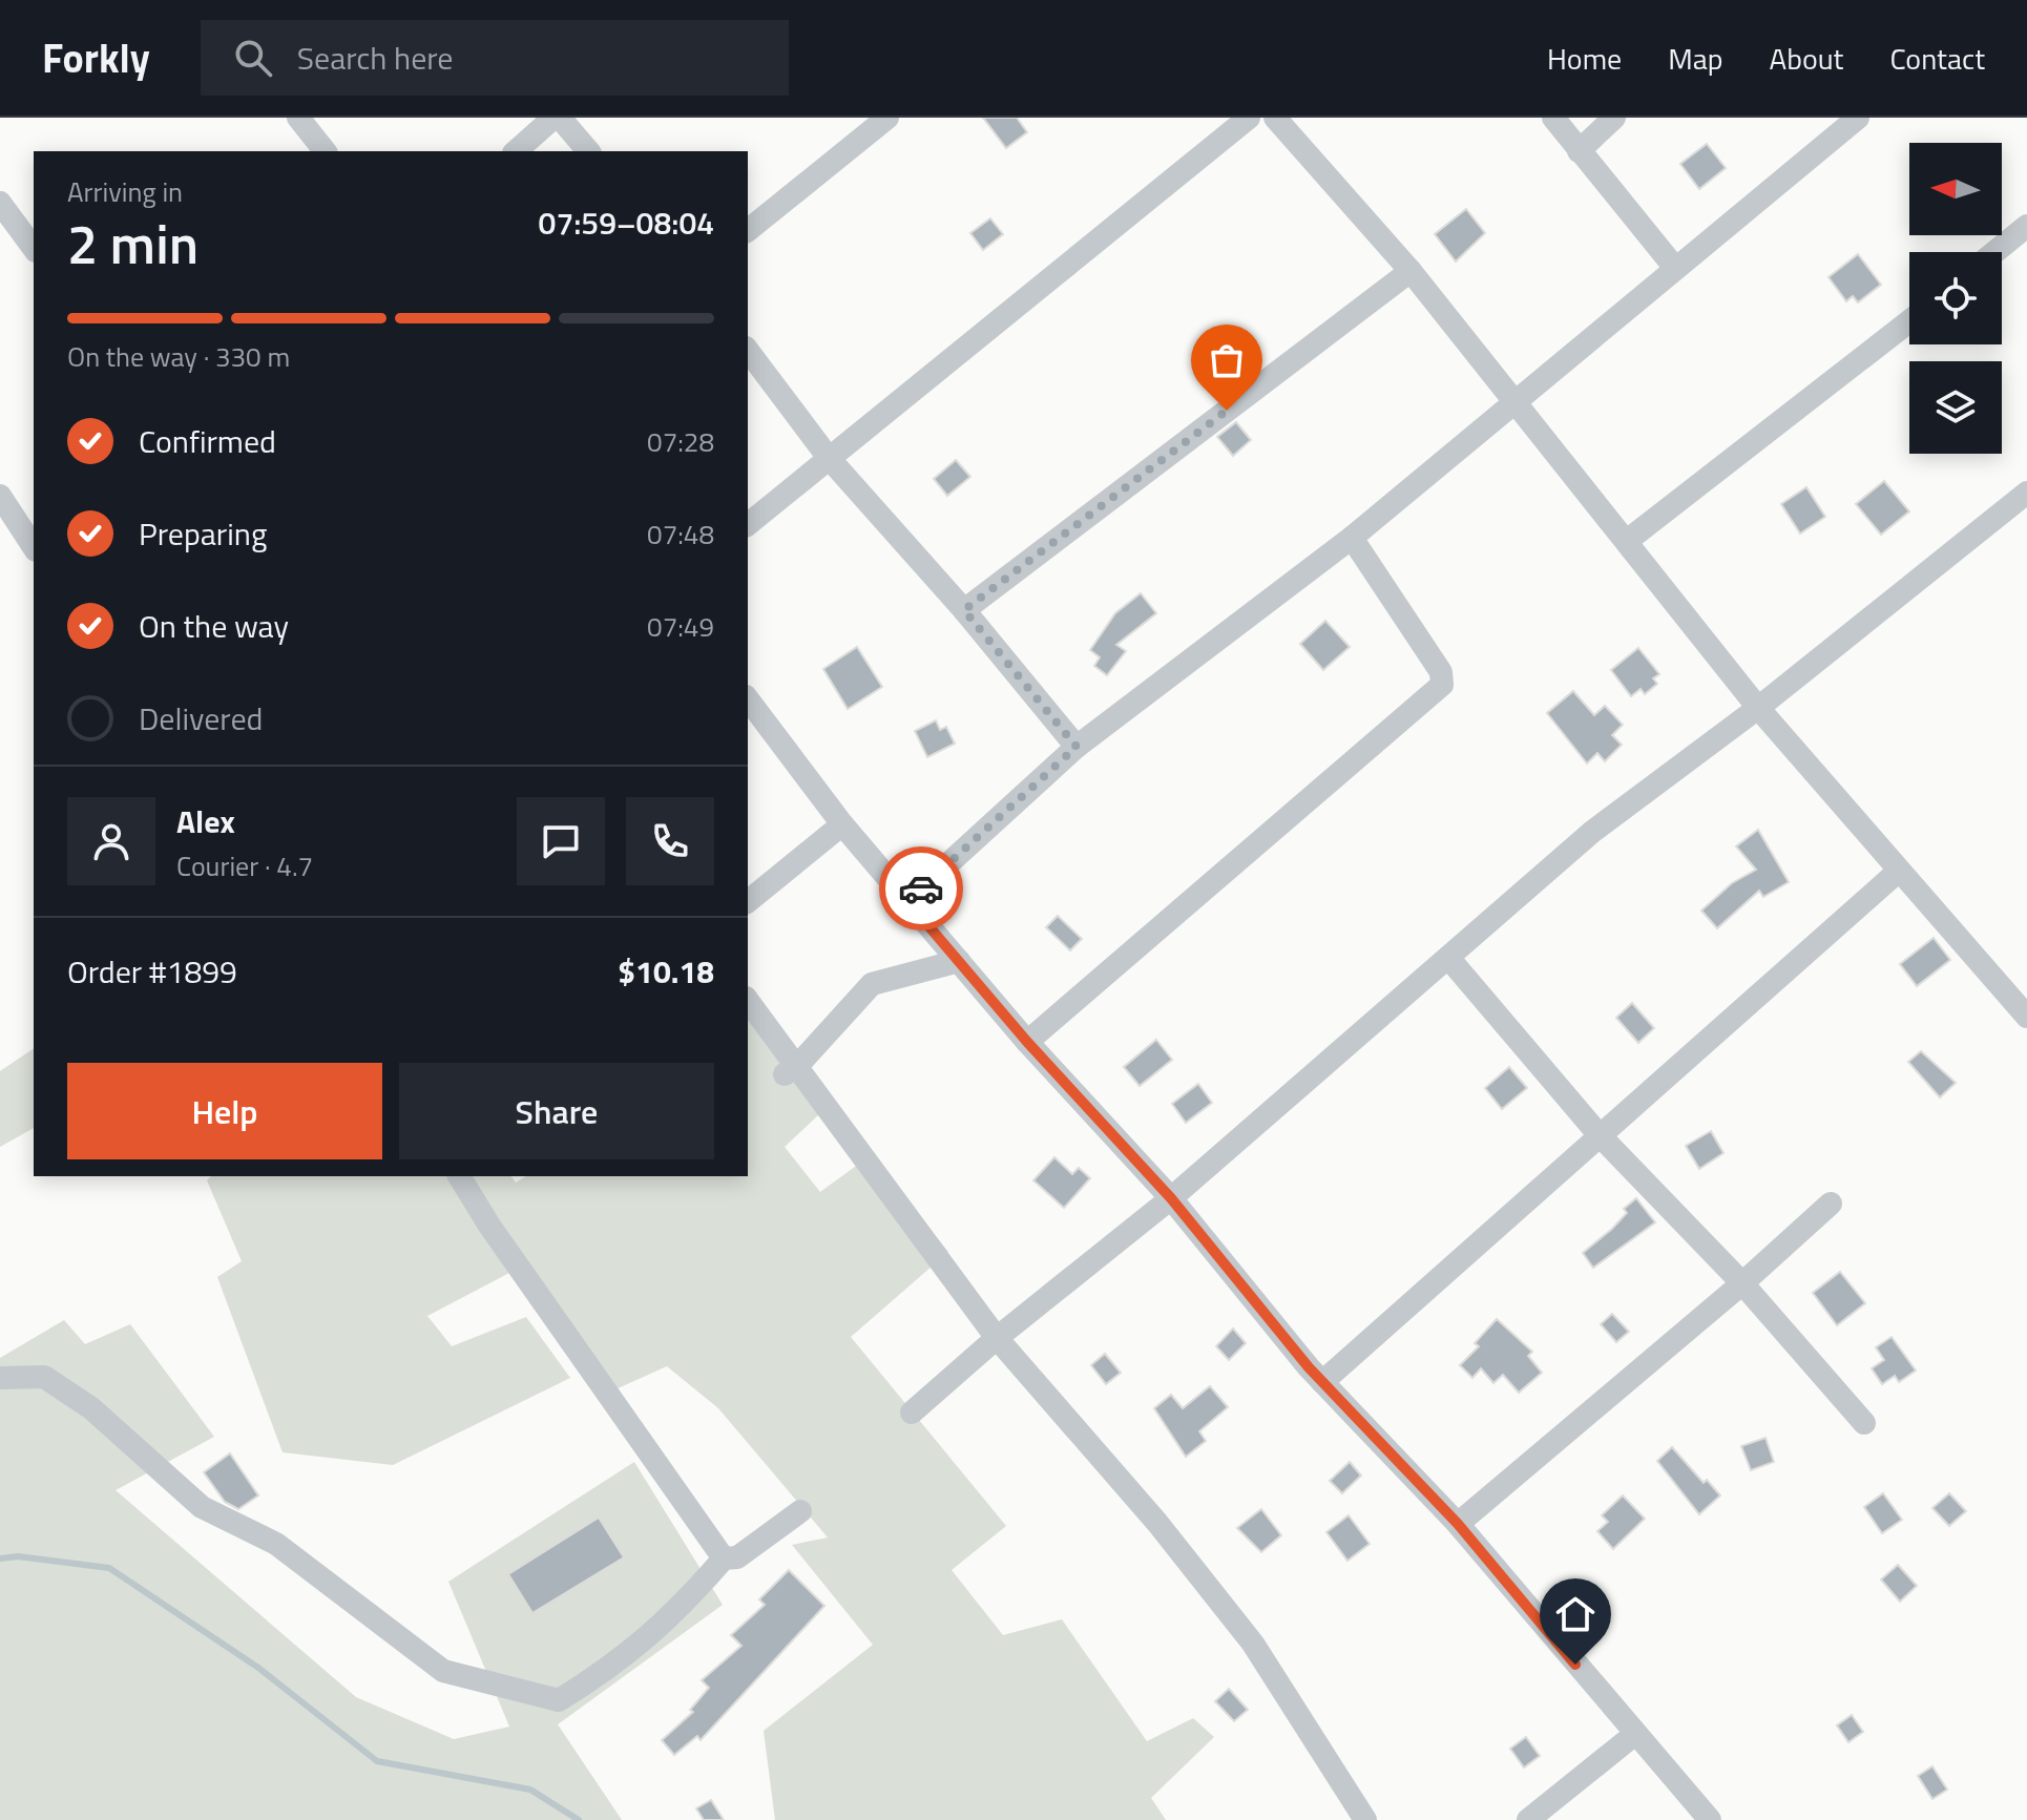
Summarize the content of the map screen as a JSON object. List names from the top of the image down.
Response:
{
  "north": "left",
  "page": {
    "header": "Forkly",
    "search": "Search here",
    "nav": [
      "Home",
      "Map",
      "About",
      "Contact"
    ],
    "heading": ["2 min", "Arriving in", "07:59–08:04"],
    "panel": [
      "Alex",
      "Courier · 4.7",
      "Order #1899",
      "$10.18"
    ],
    "bar": "On the way · 330 m",
    "list": [
      ["Confirmed", "07:28"],
      ["Preparing", "07:48"],
      ["On the way", "07:49"],
      "Delivered"
    ],
    "buttons": ["Help", "Share"]
  }
}
